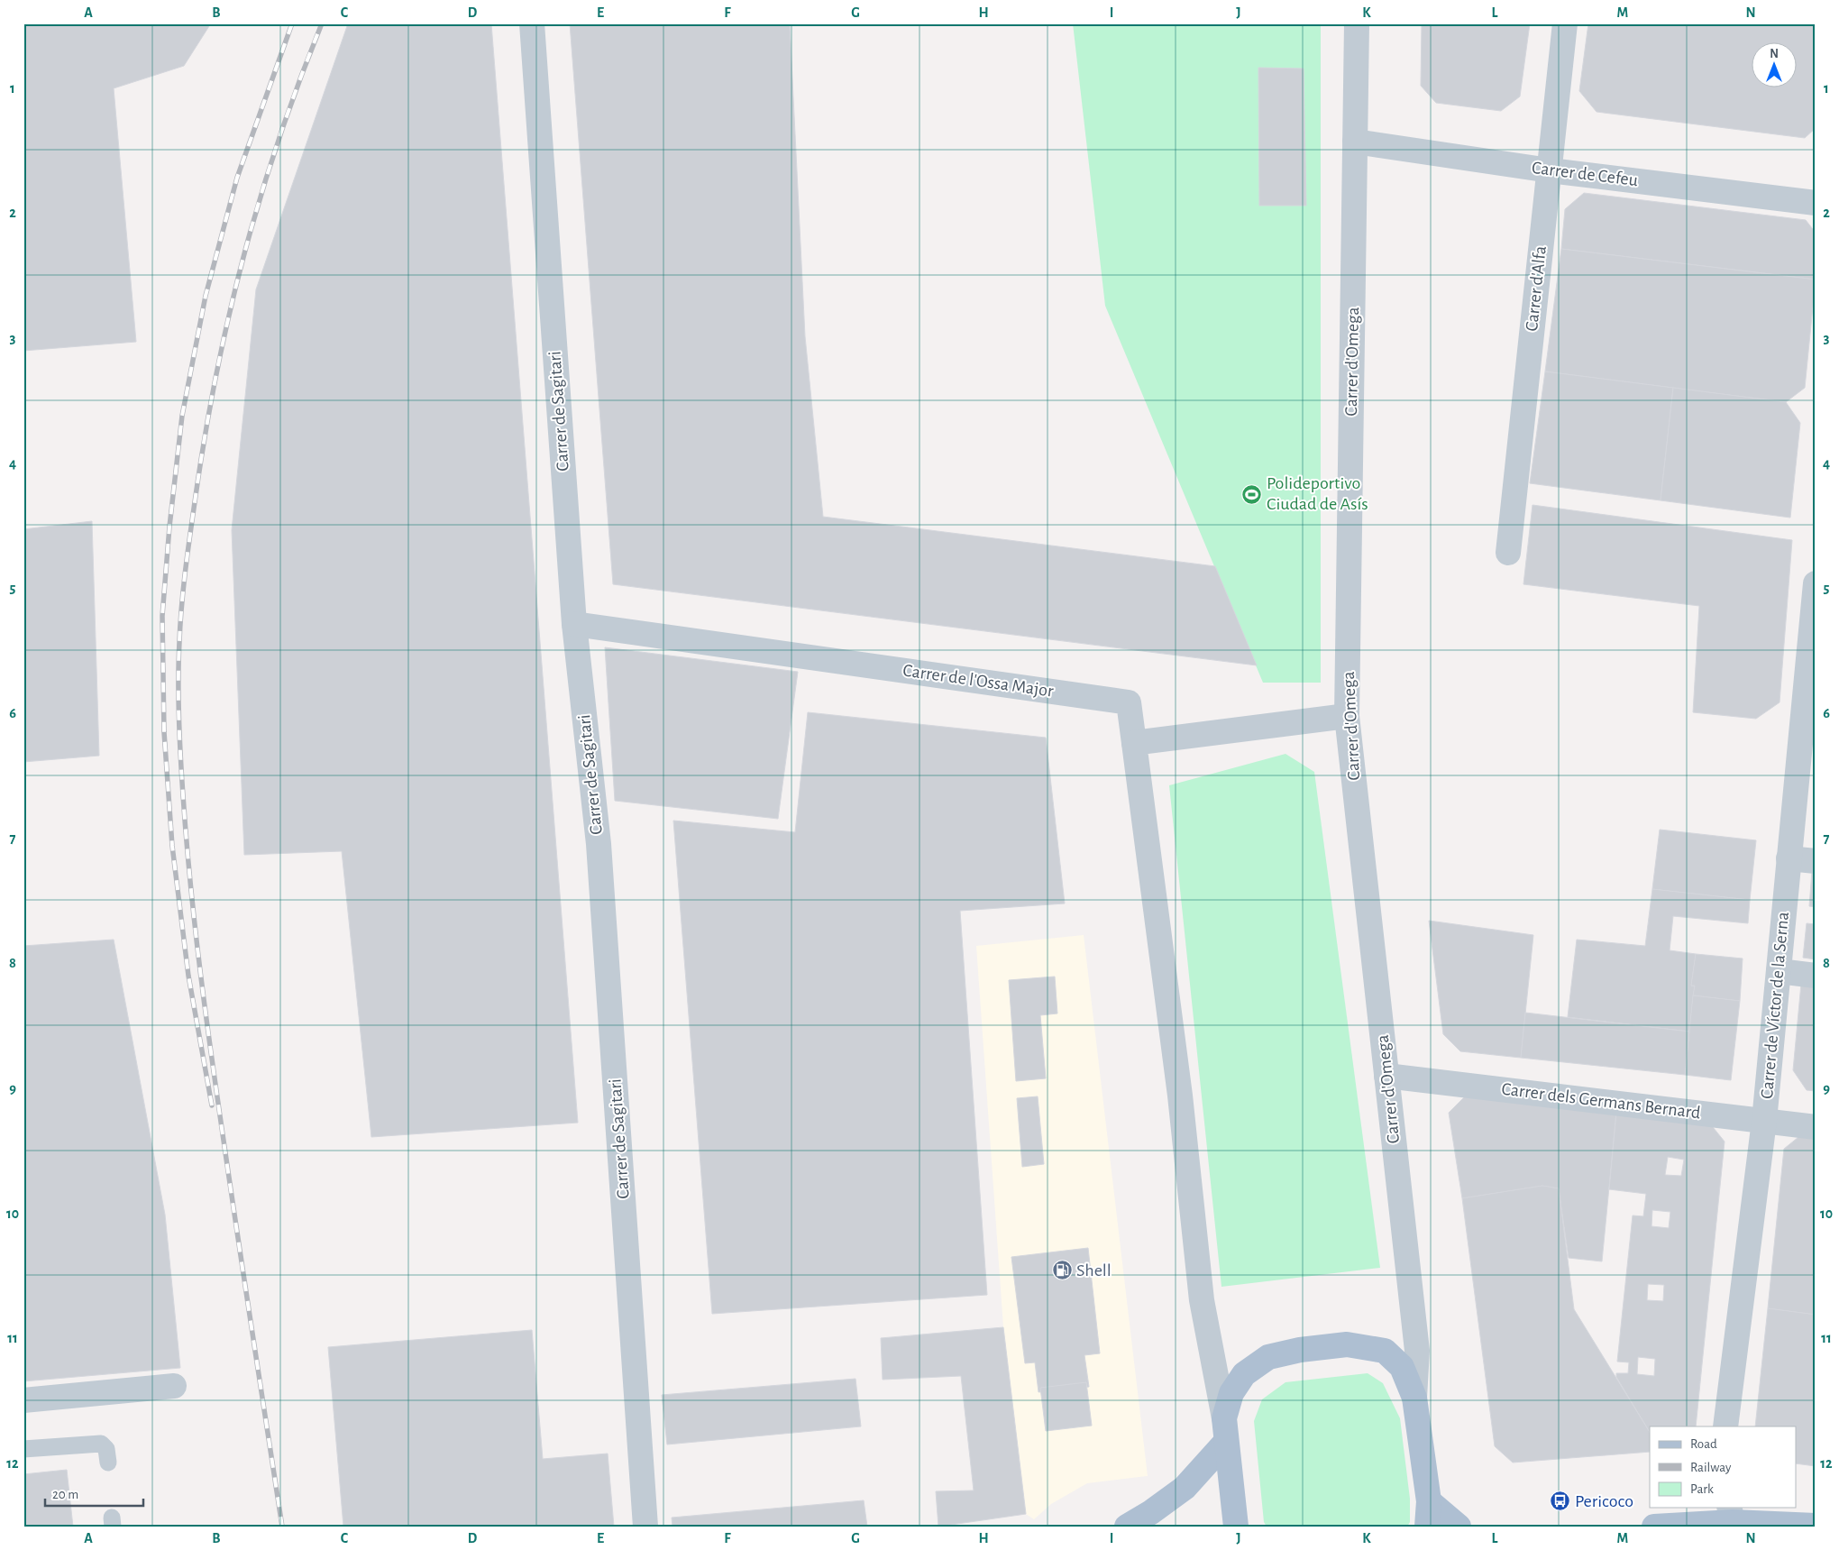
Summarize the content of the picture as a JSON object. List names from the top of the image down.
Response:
{
  "streets": {
    "main road": ["Carrer d'Omega"],
    "street": [
      "Carrer de Cefeu",
      "Carrer d'Alfa",
      "Carrer de Sagitari",
      "Carrer de l'Ossa Major",
      "Carrer de Víctor de la Serna",
      "Carrer dels Germans Bernard"
    ]
  },
  "crossings": [
    ["Carrer de Cefeu", "Carrer d'Alfa"],
    ["Carrer de Cefeu", "Carrer d'Omega"],
    ["Carrer d'Omega", "Carrer de l'Ossa Major"],
    ["Carrer d'Omega", "Carrer dels Germans Bernard"],
    ["Carrer de Sagitari", "Carrer de l'Ossa Major"],
    ["Carrer de Víctor de la Serna", "Carrer dels Germans Bernard"]
  ],
  "places": {
    "sports": ["Polideportivo Ciudad de Asís"],
    "fuel station": ["Shell"],
    "bus stop": ["Pericoco"]
  },
  "legend": ["Road", "Railway", "Park"],
  "scale_bar": "20 m",
  "north": "top",
  "grid": {
    "columns": [
      "A",
      "B",
      "C",
      "D",
      "E",
      "F",
      "G",
      "H",
      "I",
      "J",
      "K",
      "L",
      "M",
      "N"
    ],
    "rows": [
      "1",
      "2",
      "3",
      "4",
      "5",
      "6",
      "7",
      "8",
      "9",
      "10",
      "11",
      "12"
    ]
  }
}
